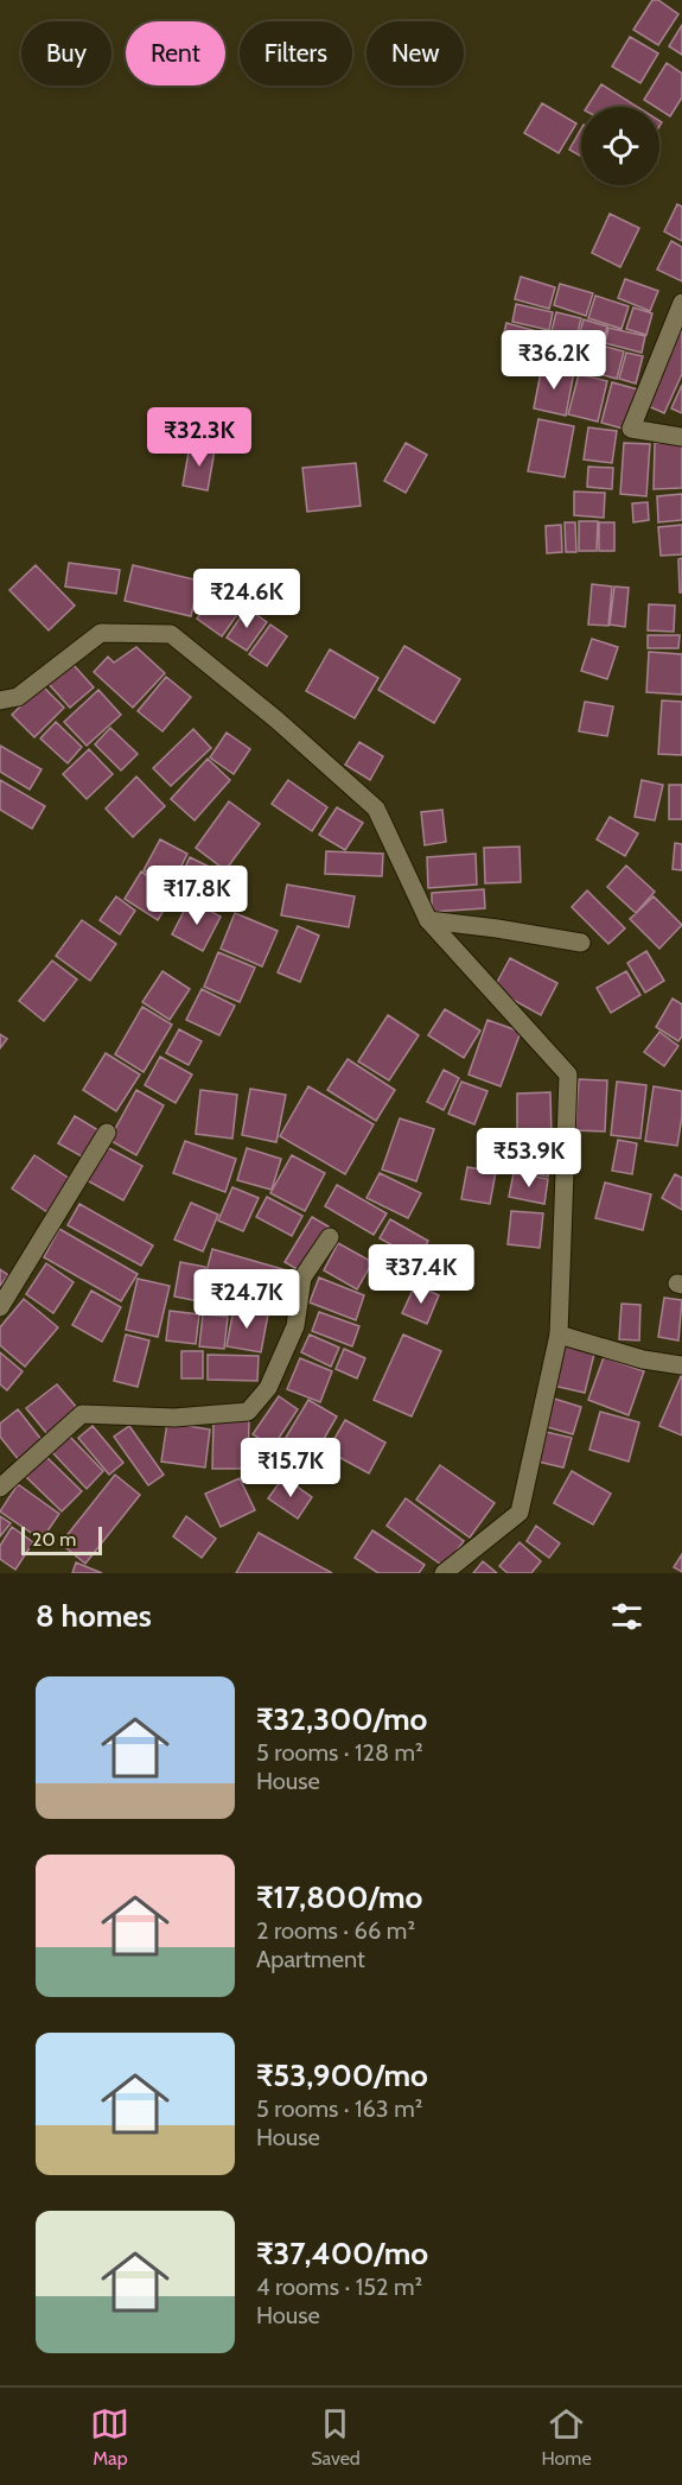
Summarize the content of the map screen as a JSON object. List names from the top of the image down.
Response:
{
  "scale_bar": "20 m",
  "page": {
    "chip": [
      "Buy",
      "Rent",
      "Filters",
      "New"
    ],
    "price": [
      "₹36.2K",
      "₹32.3K",
      "₹24.6K",
      "₹17.8K",
      "₹53.9K",
      "₹37.4K",
      "₹24.7K",
      "₹15.7K"
    ],
    "scale": "20 m",
    "heading": "8 homes",
    "list": [
      {
        "name": "₹32,300/mo",
        "note": "5 rooms · 128 m² · House"
      },
      {
        "name": "₹17,800/mo",
        "note": "2 rooms · 66 m² · Apartment"
      },
      {
        "name": "₹53,900/mo",
        "note": "5 rooms · 163 m² · House"
      },
      {
        "name": "₹37,400/mo",
        "note": "4 rooms · 152 m² · House"
      }
    ],
    "tabs": ["Map", "Saved", "Home"]
  }
}
